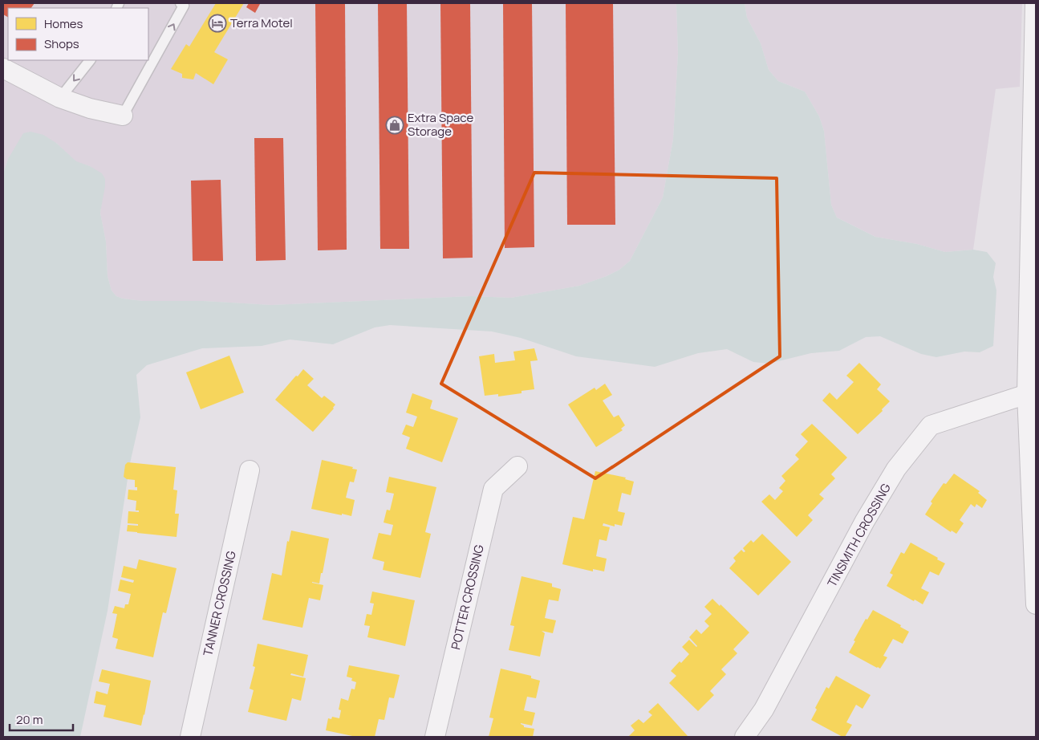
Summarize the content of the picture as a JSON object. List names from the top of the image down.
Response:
{
  "streets": {
    "street": ["TINSMITH CROSSING", "POTTER CROSSING", "TANNER CROSSING"]
  },
  "places": {
    "hotel": ["Terra Motel"],
    "shop": ["Extra Space Storage"]
  },
  "legend": ["Homes", "Shops"],
  "scale_bar": "20 m"
}
